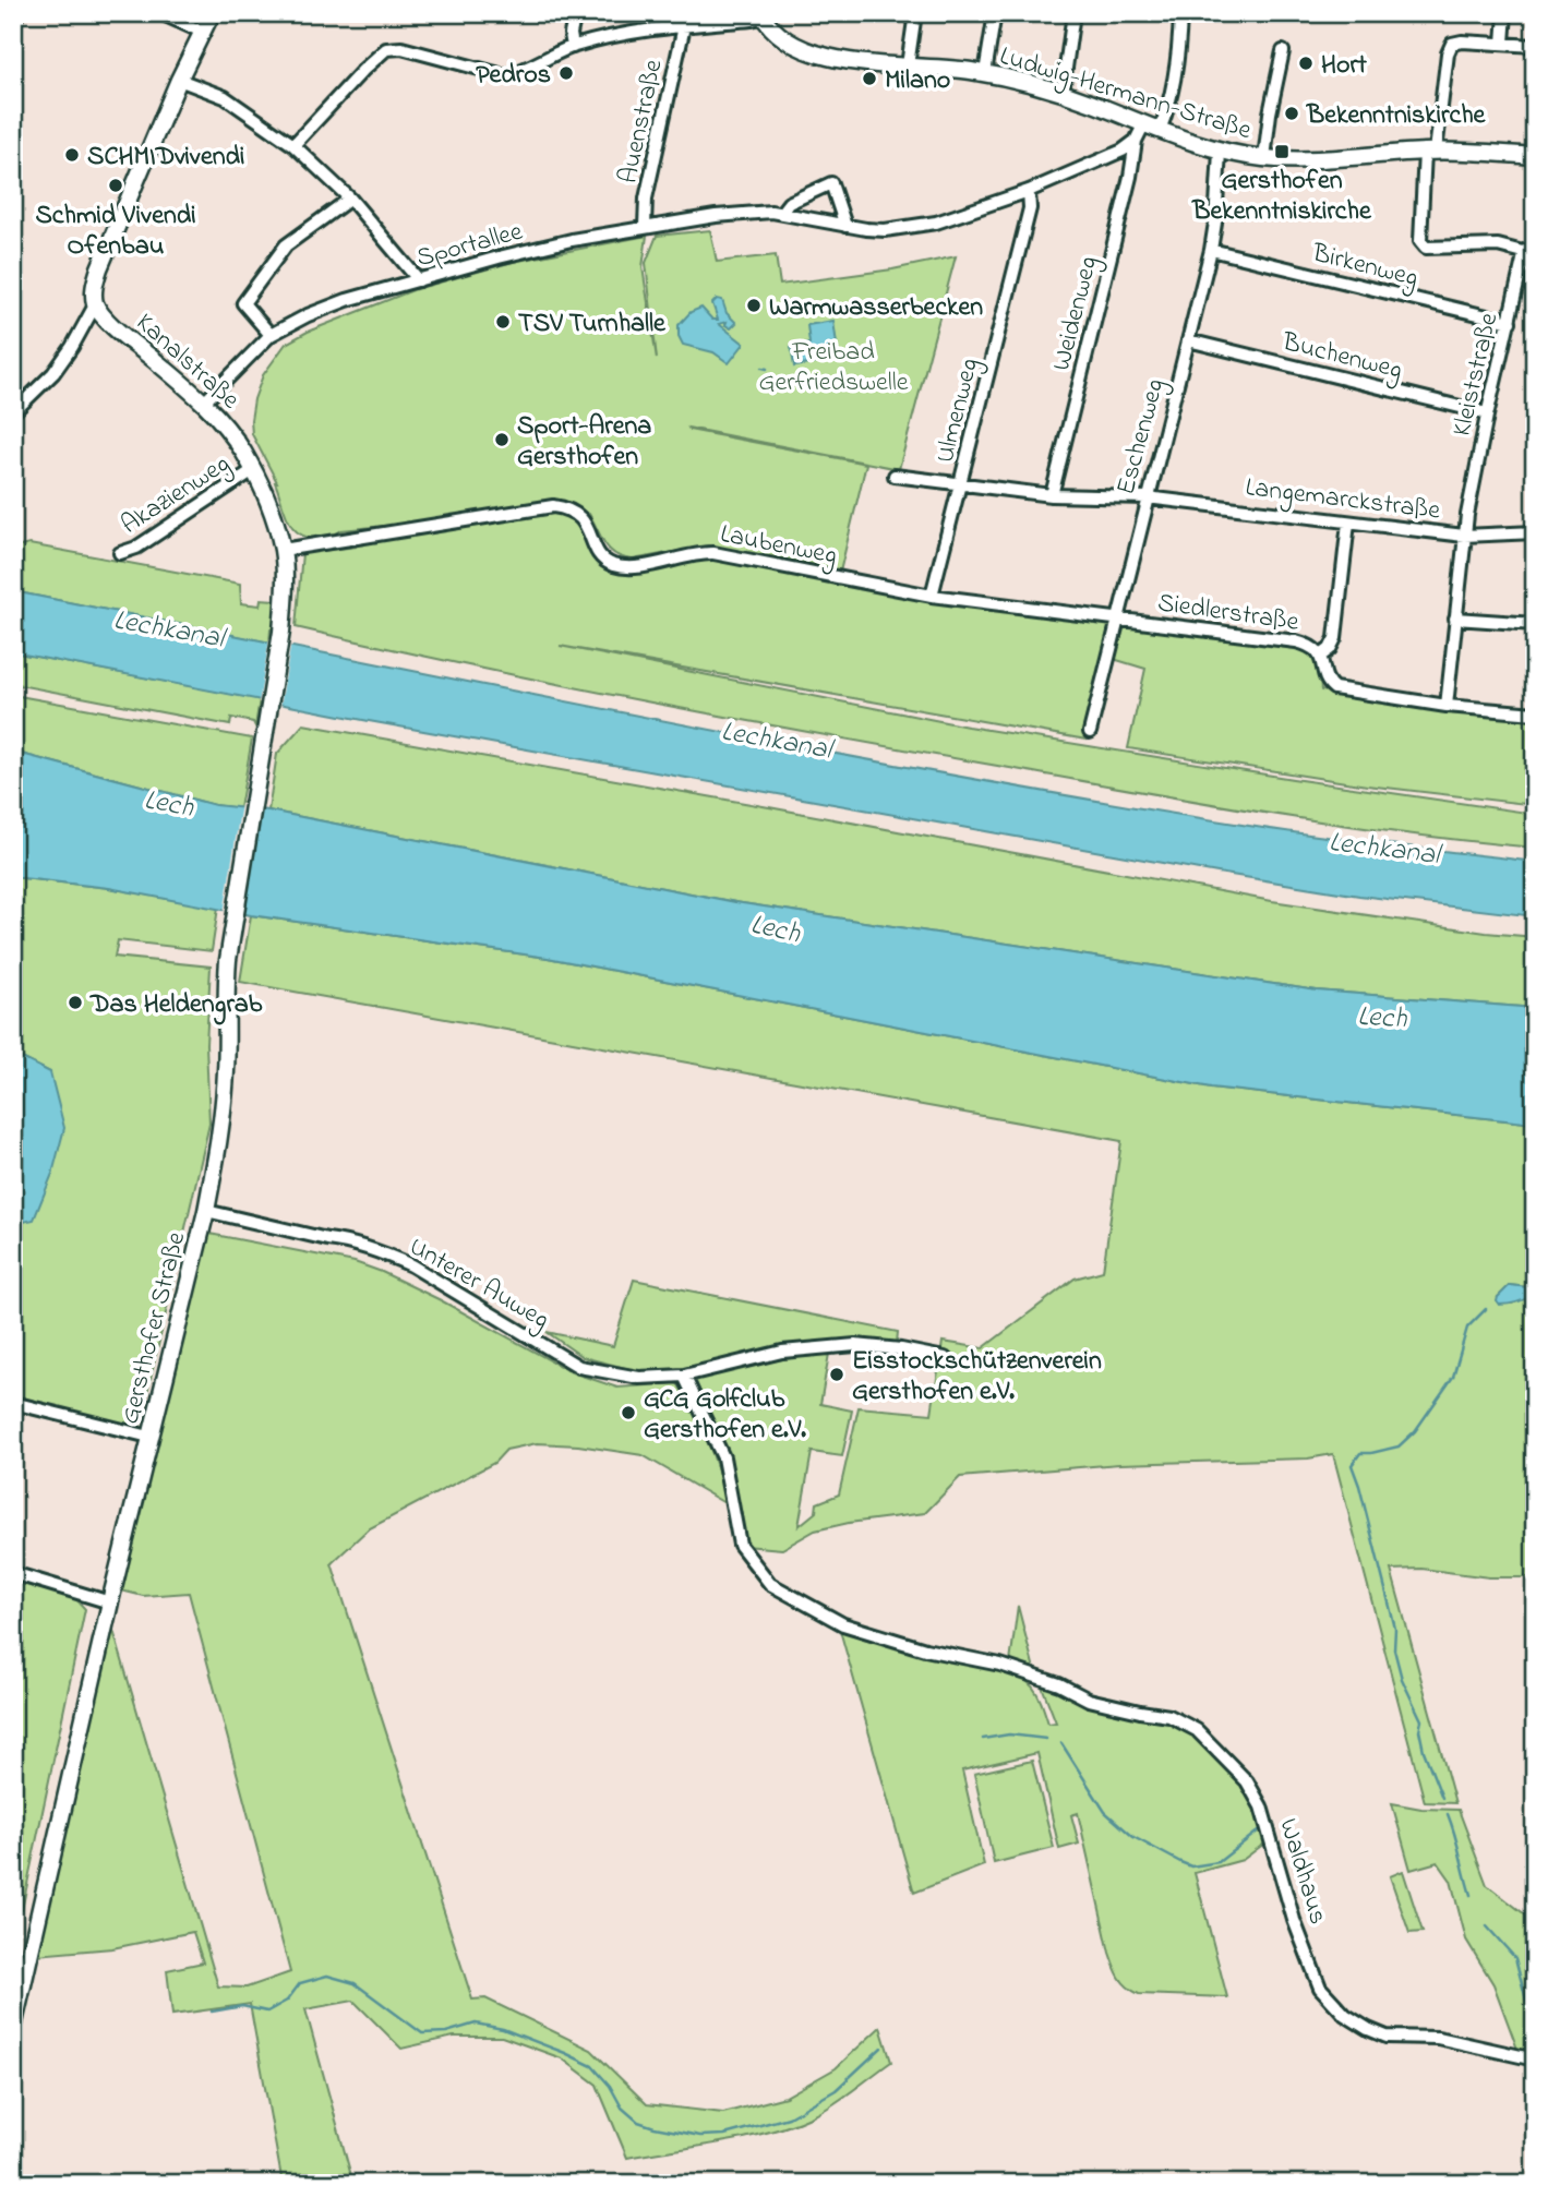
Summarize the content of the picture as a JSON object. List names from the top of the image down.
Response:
{
  "streets": {
    "main road": ["Ludwig-Hermann-Straße", "Kanalstraße", "Gersthofer Straße"],
    "street": [
      "Auenstraße",
      "Sportallee",
      "Birkenweg",
      "Weidenweg",
      "Buchenweg",
      "Kleiststraße",
      "Ulmenweg",
      "Eschenweg",
      "Akazienweg",
      "Langemarckstraße",
      "Laubenweg",
      "Siedlerstraße",
      "Unterer Auweg",
      "Waldhaus"
    ]
  },
  "crossings": [
    ["Ludwig-Hermann-Straße", "Kleiststraße"],
    ["Ludwig-Hermann-Straße", "Eschenweg"],
    ["Auenstraße", "Sportallee"],
    ["Sportallee", "Weidenweg"],
    ["Sportallee", "Kanalstraße"],
    ["Sportallee", "Ulmenweg"],
    ["Birkenweg", "Kleiststraße"],
    ["Birkenweg", "Eschenweg"],
    ["Weidenweg", "Langemarckstraße"],
    ["Buchenweg", "Kleiststraße"],
    ["Buchenweg", "Eschenweg"],
    ["Kanalstraße", "Akazienweg"],
    ["Kanalstraße", "Laubenweg"],
    ["Kanalstraße", "Gersthofer Straße"],
    ["Kleiststraße", "Langemarckstraße"],
    ["Kleiststraße", "Siedlerstraße"],
    ["Ulmenweg", "Langemarckstraße"],
    ["Ulmenweg", "Laubenweg"],
    ["Eschenweg", "Langemarckstraße"],
    ["Eschenweg", "Laubenweg"],
    ["Eschenweg", "Siedlerstraße"],
    ["Laubenweg", "Siedlerstraße"],
    ["Unterer Auweg", "Gersthofer Straße"],
    ["Unterer Auweg", "Waldhaus"]
  ],
  "water": ["Lechkanal", "Lech"],
  "parks": ["Freibad Gerfriedswelle"],
  "places": {
    "other": [
      "Hort",
      "Pedros",
      "Milano",
      "Bekenntniskirche",
      "SCHMIDvivendi",
      "Schmid Vivendi Ofenbau",
      "Warmwasserbecken",
      "TSV Turnhalle",
      "Sport-Arena Gersthofen",
      "Das Heldengrab",
      "Eisstockschützenverein Gersthofen e.V.",
      "GCG Golfclub Gersthofen e.V."
    ],
    "transit": ["Gersthofen Bekenntniskirche"]
  }
}
